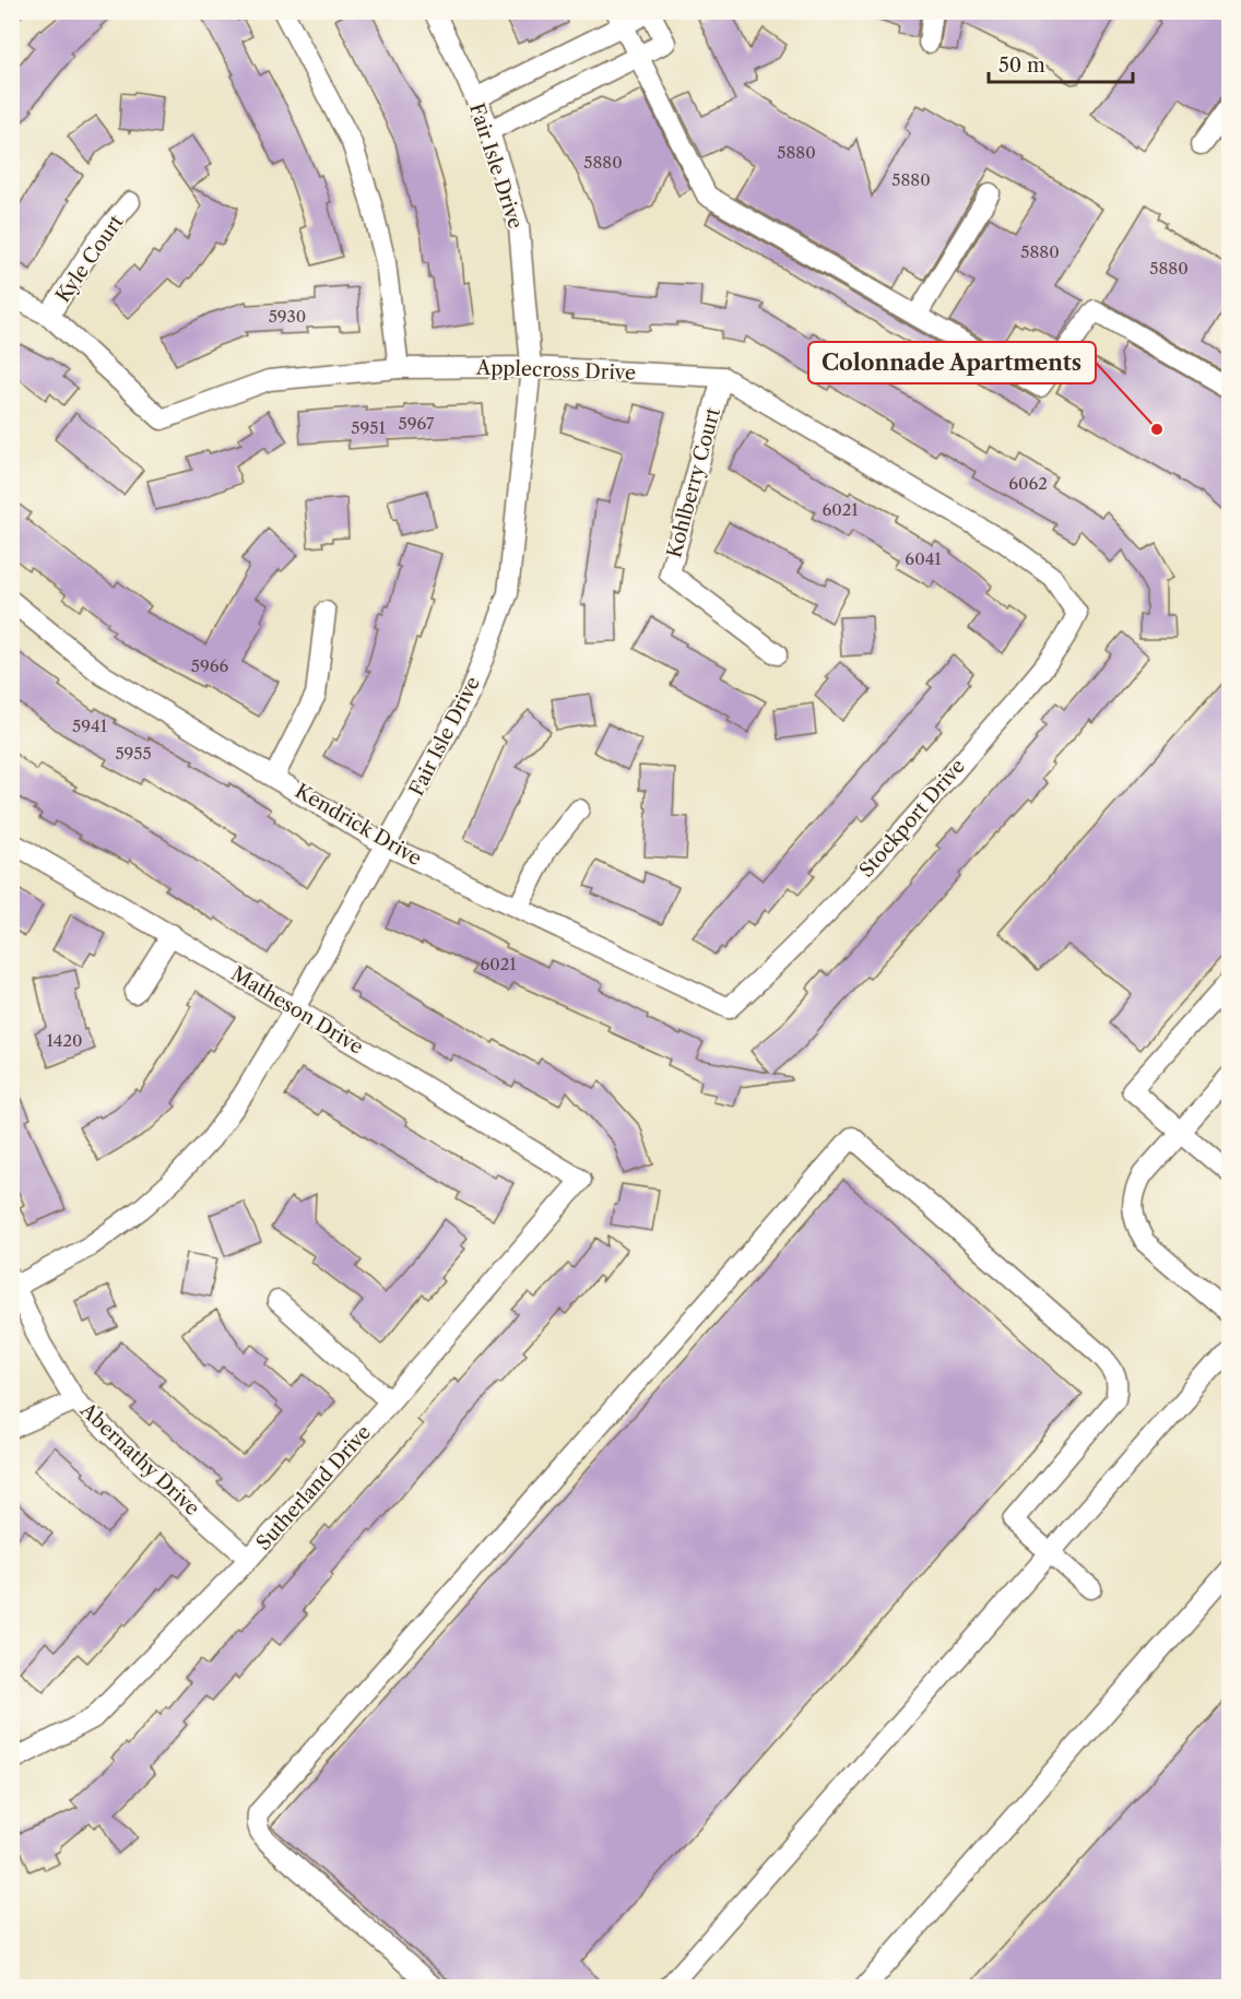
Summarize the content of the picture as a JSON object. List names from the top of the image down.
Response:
{
  "streets": {
    "street": [
      "Fair Isle Drive",
      "Kyle Court",
      "Applecross Drive",
      "Kohlberry Court",
      "Stockport Drive",
      "Kendrick Drive",
      "Matheson Drive",
      "Abernathy Drive",
      "Sutherland Drive"
    ]
  },
  "crossings": [
    ["Fair Isle Drive", "Applecross Drive"],
    ["Fair Isle Drive", "Kendrick Drive"],
    ["Fair Isle Drive", "Matheson Drive"],
    ["Fair Isle Drive", "Abernathy Drive"],
    ["Kyle Court", "Applecross Drive"],
    ["Applecross Drive", "Kohlberry Court"],
    ["Applecross Drive", "Stockport Drive"],
    ["Stockport Drive", "Kendrick Drive"],
    ["Matheson Drive", "Sutherland Drive"],
    ["Abernathy Drive", "Sutherland Drive"]
  ],
  "places": ["Colonnade Apartments"],
  "house_numbers": [
    "5880",
    "5880",
    "5880",
    "5880",
    "5880",
    "5930",
    "5967",
    "5951",
    "6062",
    "6021",
    "6041",
    "5966",
    "5941",
    "5955",
    "6021",
    "1420"
  ],
  "scale_bar": "50 m"
}
